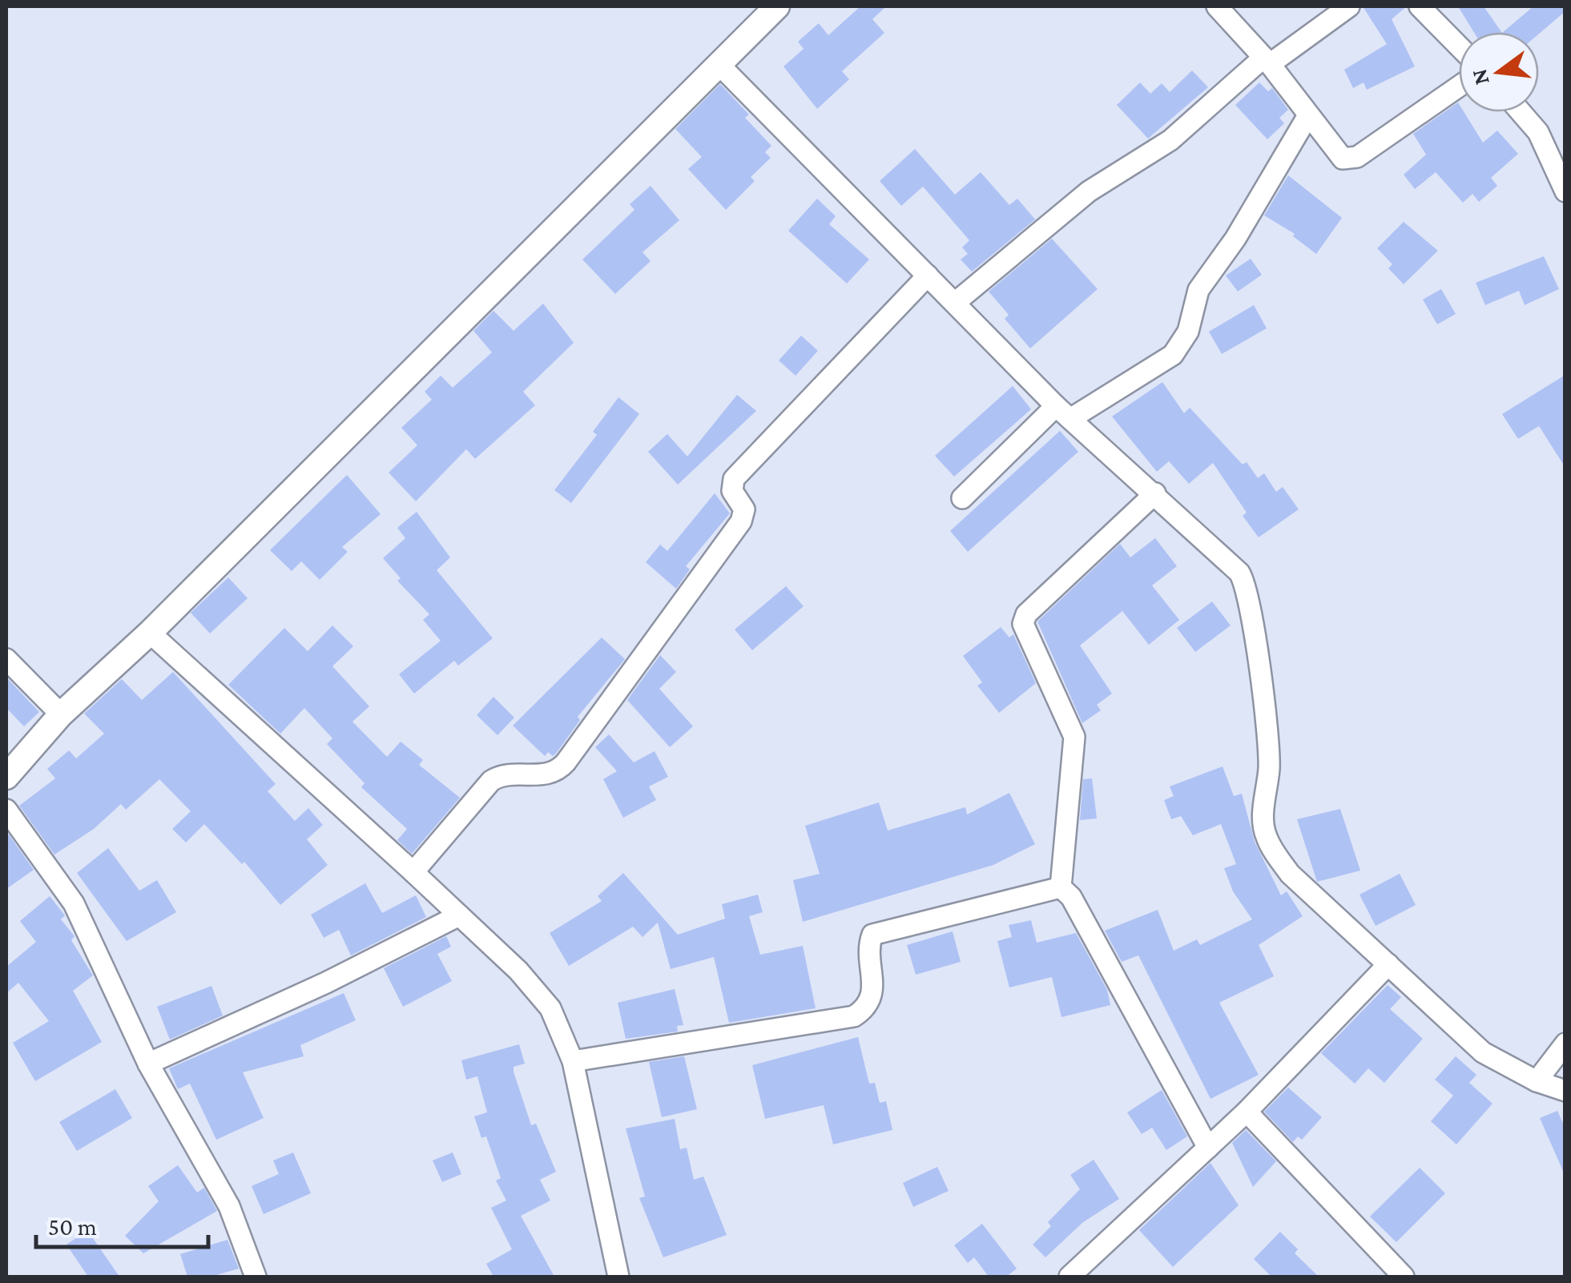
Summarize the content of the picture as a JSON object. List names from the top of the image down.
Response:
{
  "scale_bar": "50 m",
  "north": "left"
}
